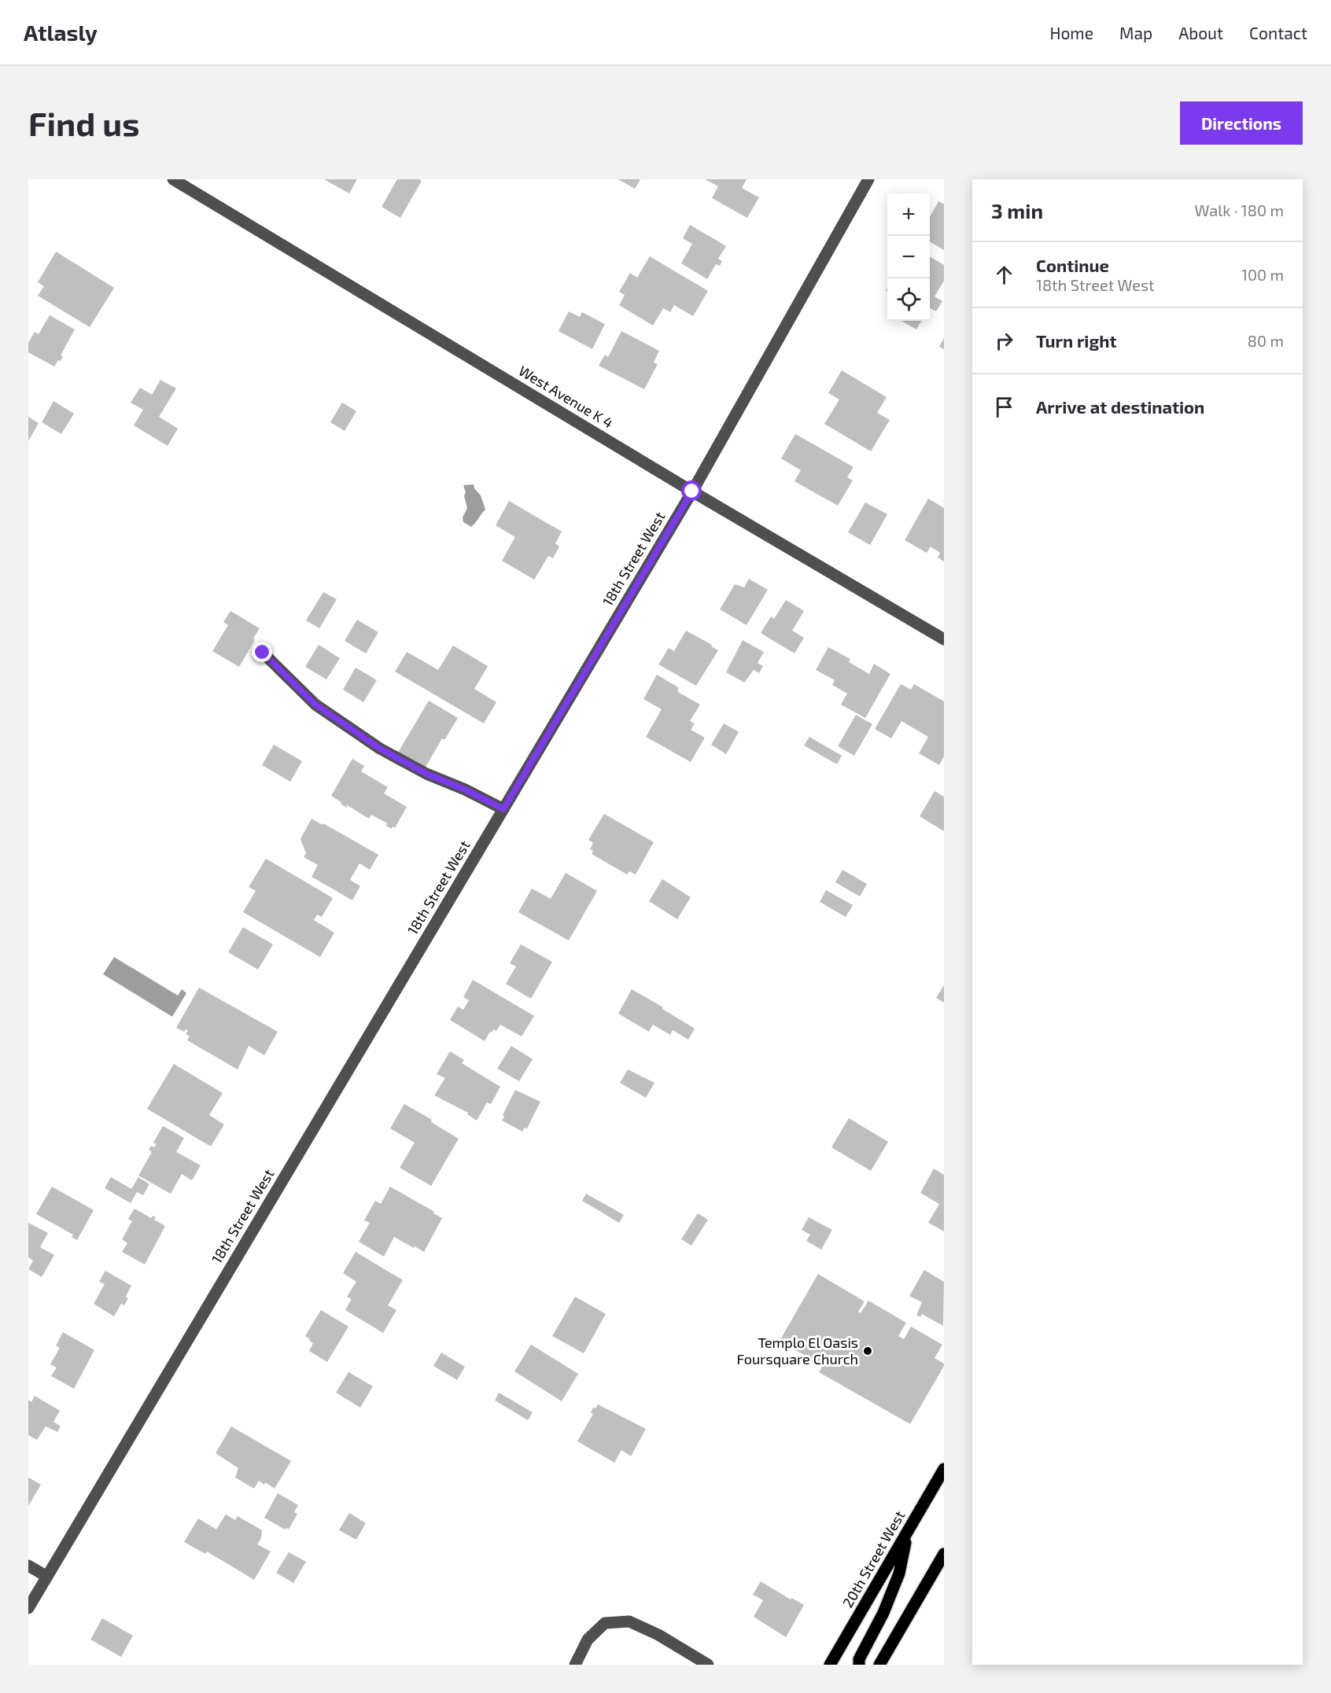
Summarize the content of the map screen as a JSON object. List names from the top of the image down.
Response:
{
  "streets": {
    "main road": ["20th Street West"],
    "street": ["West Avenue K 4", "18th Street West"]
  },
  "crossings": [
    ["West Avenue K 4", "18th Street West"]
  ],
  "places": ["Templo El Oasis Foursquare Church"],
  "page": {
    "header": "Atlasly",
    "nav": [
      "Home",
      "Map",
      "About",
      "Contact"
    ],
    "buttons": "Directions",
    "title": "Find us",
    "heading": ["3 min", "Walk · 180 m"],
    "map_buttons": ["+", "−"],
    "list": [
      ["Continue", "18th Street West", "100 m"],
      ["Turn right", "80 m"],
      "Arrive at destination"
    ]
  }
}
